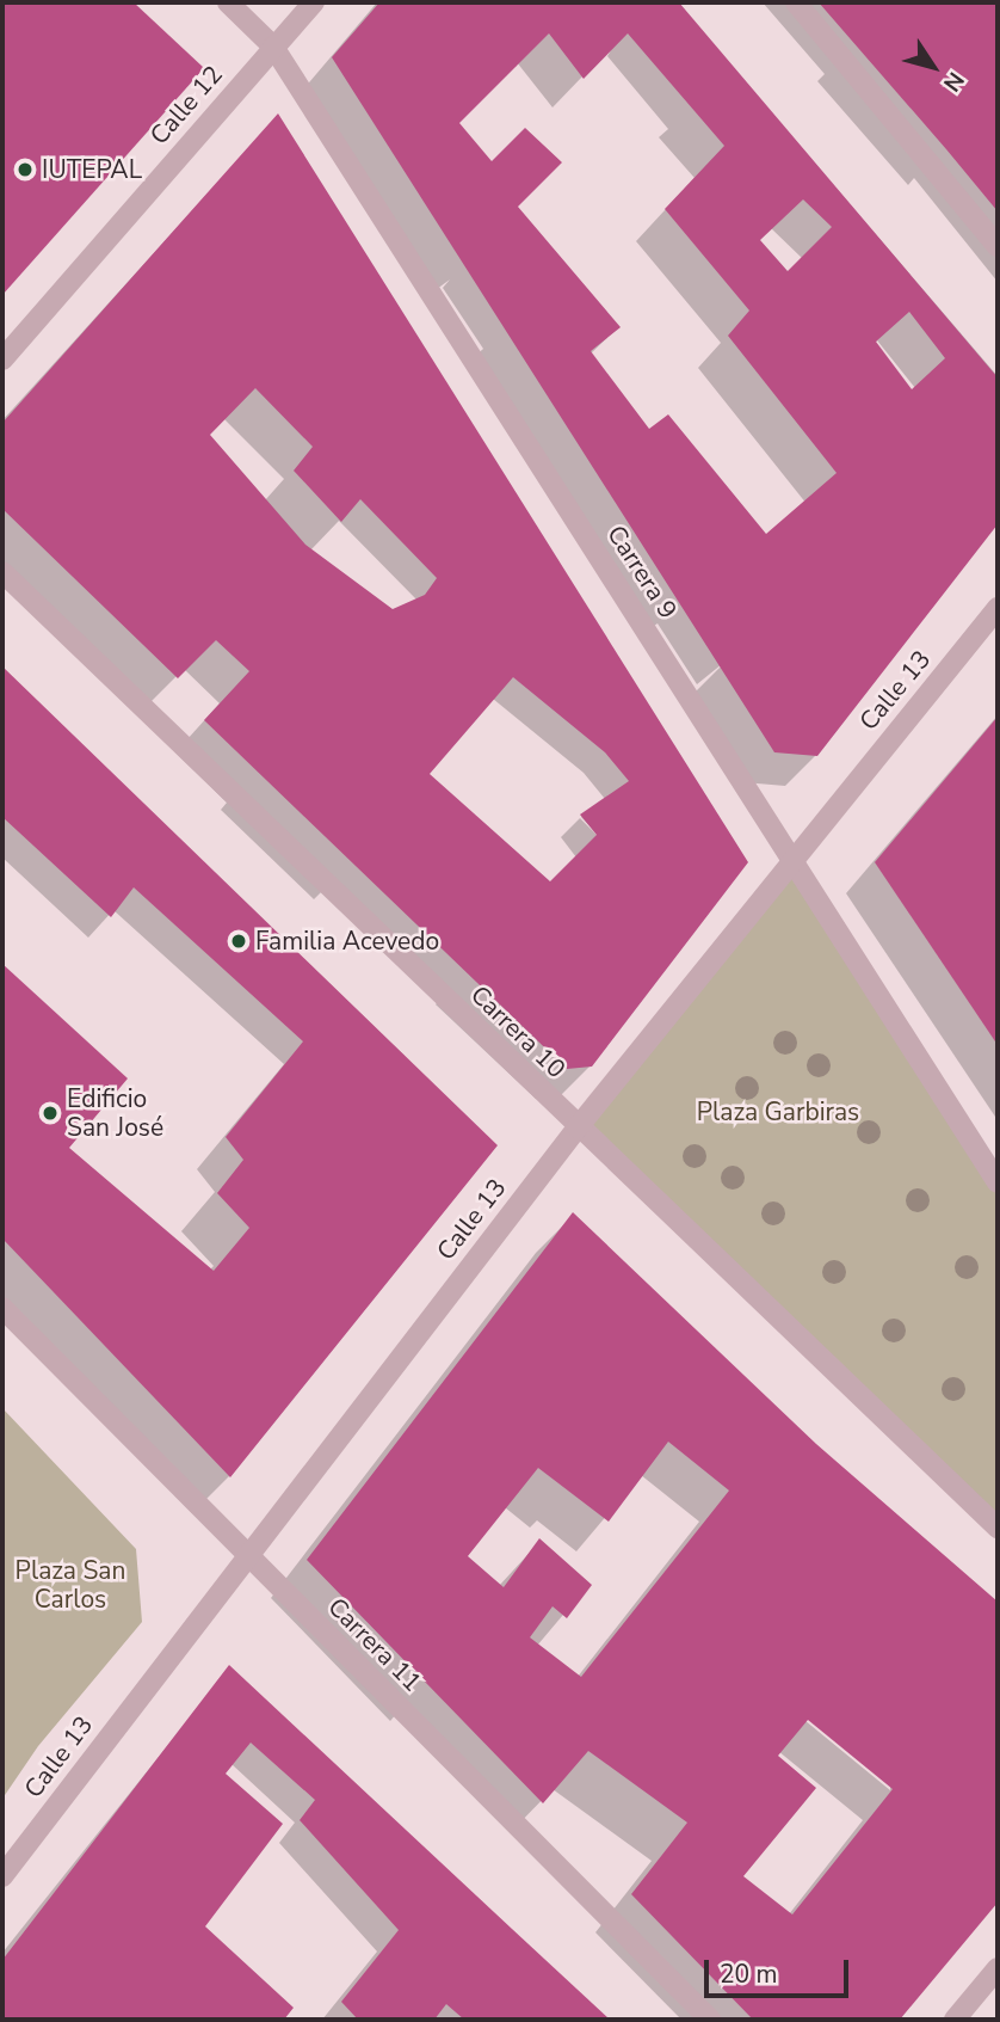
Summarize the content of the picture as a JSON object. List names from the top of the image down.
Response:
{
  "streets": {
    "street": [
      "Calle 12",
      "Carrera 9",
      "Calle 13",
      "Carrera 10",
      "Carrera 11"
    ]
  },
  "crossings": [
    ["Calle 12", "Carrera 9"],
    ["Carrera 9", "Calle 13"],
    ["Calle 13", "Carrera 10"],
    ["Calle 13", "Carrera 11"]
  ],
  "parks": ["Plaza Garbiras", "Plaza San Carlos"],
  "places": ["IUTEPAL", "Familia Acevedo", "Edificio San José"],
  "scale_bar": "20 m",
  "north": "bottom right"
}
